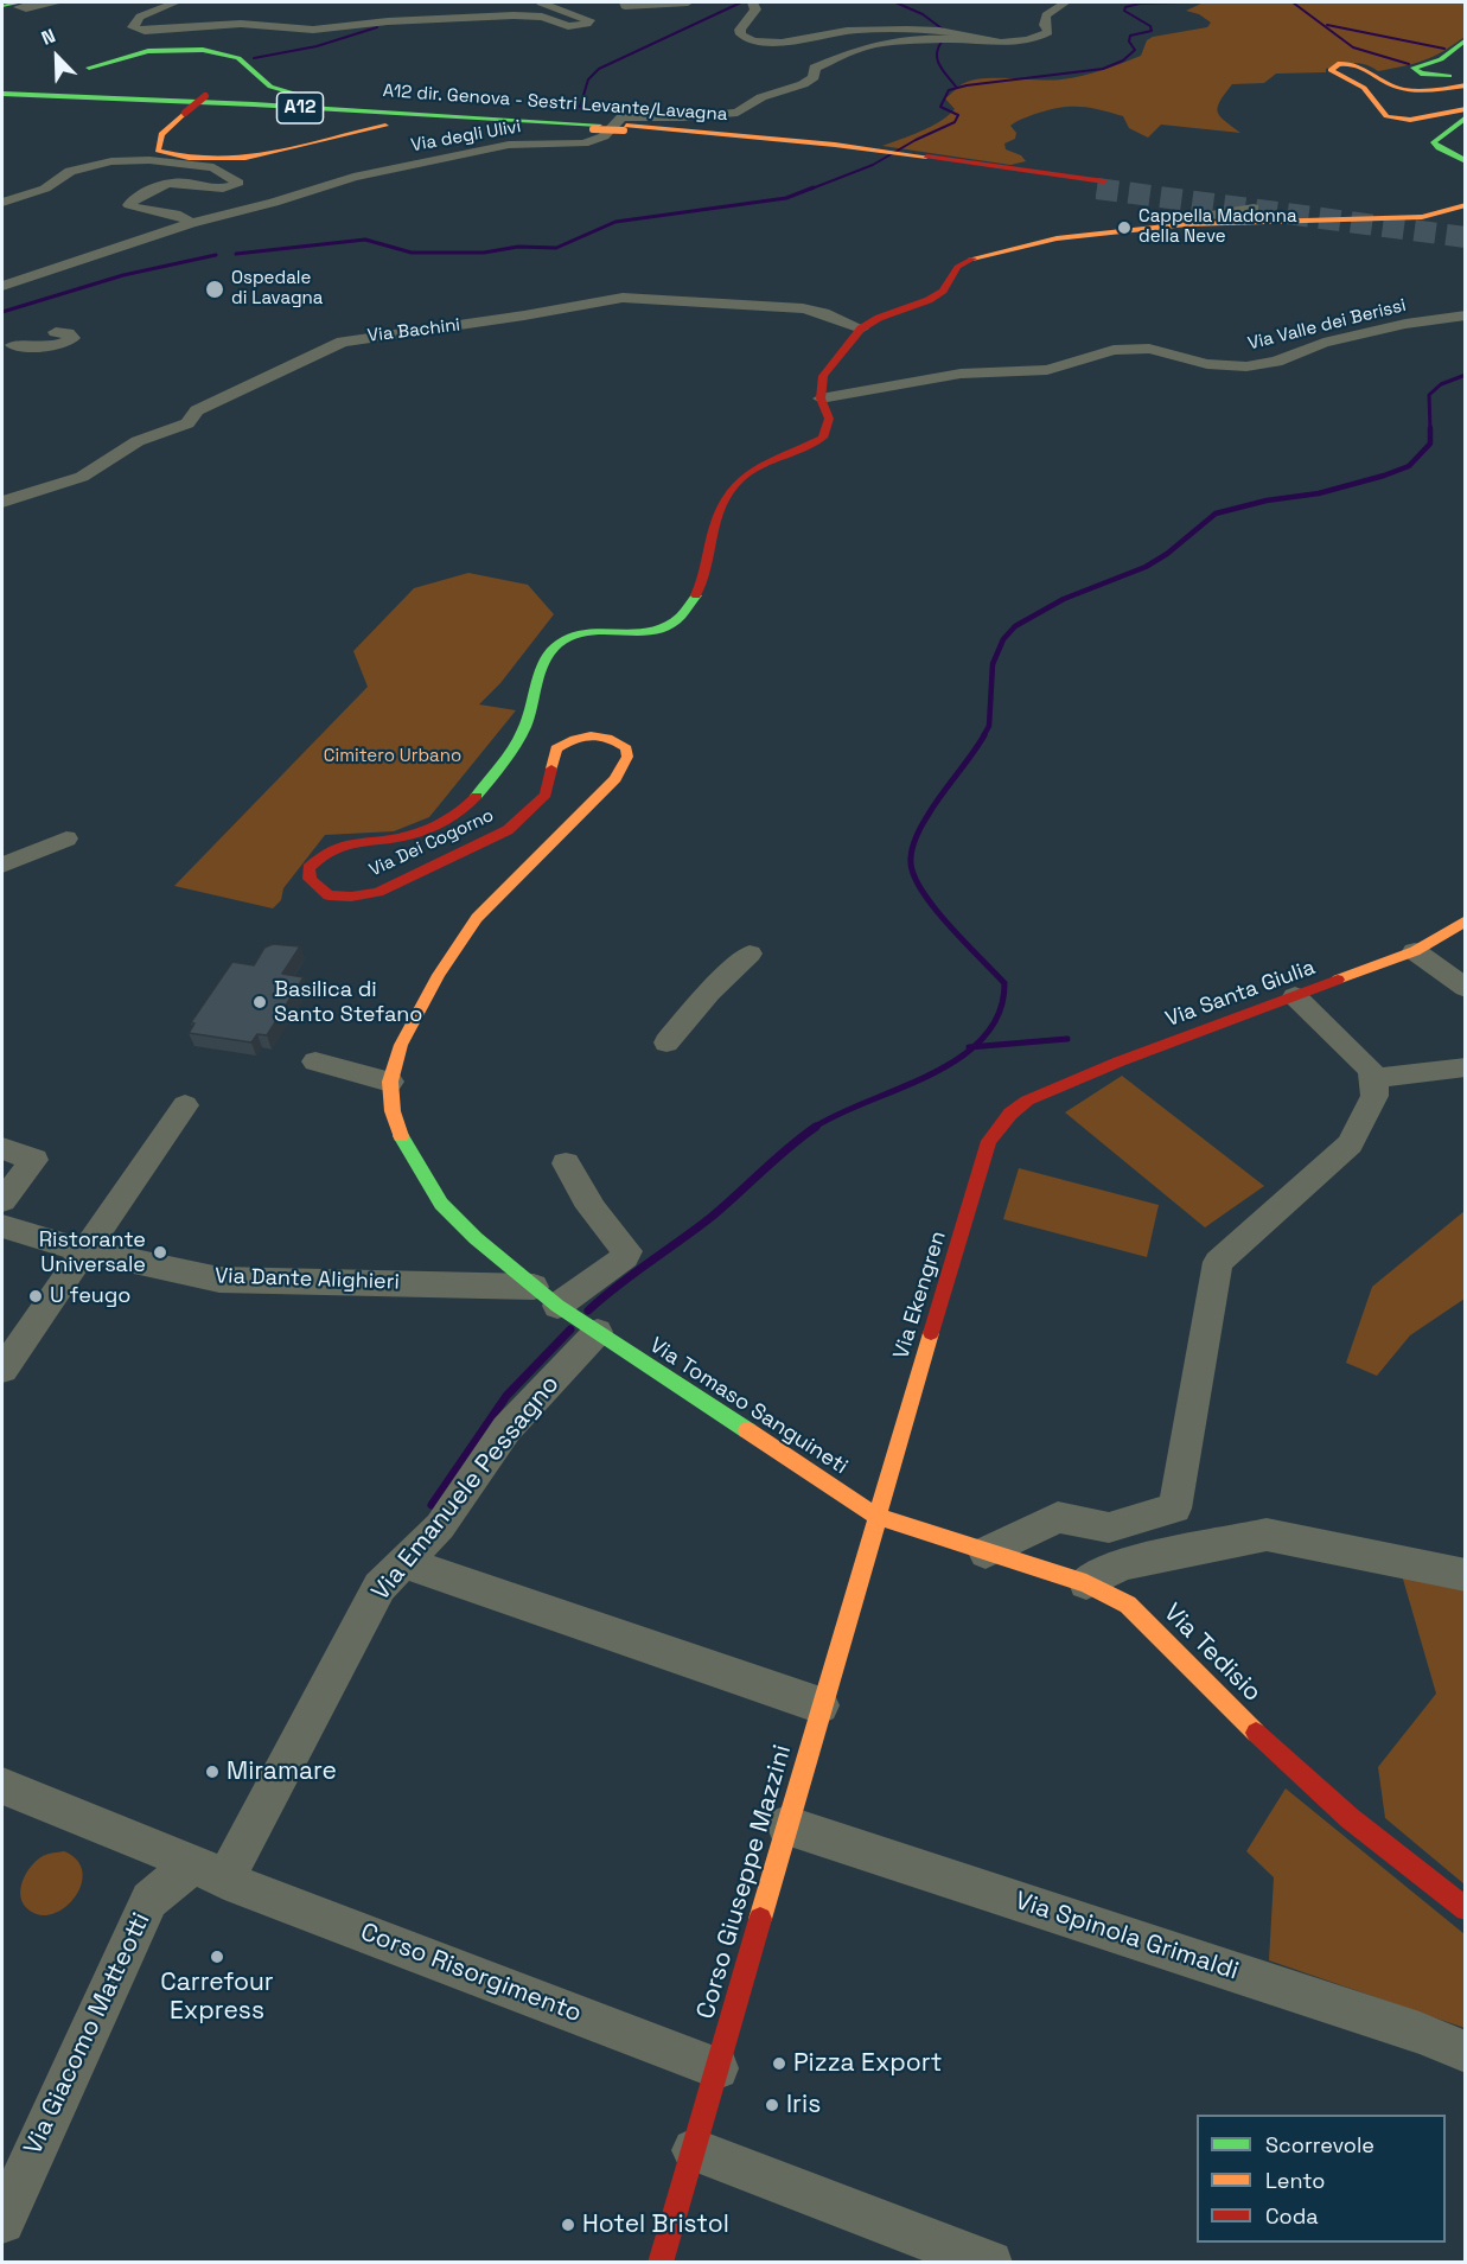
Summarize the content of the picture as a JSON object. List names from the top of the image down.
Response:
{
  "streets": {
    "main road": [
      "A12 dir. Genova - Sestri Levante/Lavagna",
      "A12",
      "Via Dei Cogorno",
      "Via Santa Giulia",
      "Via Ekengren",
      "Via Tomaso Sanguineti",
      "Via Tedisio",
      "Corso Giuseppe Mazzini"
    ],
    "street": [
      "Via degli Ulivi",
      "Via Valle dei Berissi",
      "Via Bachini",
      "Via Dante Alighieri",
      "Via Emanuele Pessagno",
      "Via Spinola Grimaldi",
      "Corso Risorgimento",
      "Via Giacomo Matteotti"
    ]
  },
  "crossings": [
    ["A12 dir. Genova - Sestri Levante/Lavagna", "A12"],
    ["Via Valle dei Berissi", "Via Dei Cogorno"],
    ["Via Bachini", "Via Dei Cogorno"],
    ["Via Dei Cogorno", "Via Dante Alighieri"],
    ["Via Dei Cogorno", "Via Tomaso Sanguineti"],
    ["Via Santa Giulia", "Via Ekengren"],
    ["Via Dante Alighieri", "Via Tomaso Sanguineti"],
    ["Via Ekengren", "Via Tomaso Sanguineti"],
    ["Via Ekengren", "Via Tedisio"],
    ["Via Ekengren", "Corso Giuseppe Mazzini"],
    ["Via Tomaso Sanguineti", "Via Emanuele Pessagno"],
    ["Via Tomaso Sanguineti", "Via Tedisio"],
    ["Via Tomaso Sanguineti", "Corso Giuseppe Mazzini"],
    ["Via Emanuele Pessagno", "Corso Risorgimento"],
    ["Via Emanuele Pessagno", "Via Giacomo Matteotti"],
    ["Via Tedisio", "Corso Giuseppe Mazzini"],
    ["Corso Giuseppe Mazzini", "Via Spinola Grimaldi"],
    ["Corso Giuseppe Mazzini", "Corso Risorgimento"],
    ["Corso Risorgimento", "Via Giacomo Matteotti"]
  ],
  "parks": ["Cimitero Urbano"],
  "places": [
    "Cappella Madonna della Neve",
    "Ospedale di Lavagna",
    "Basilica di Santo Stefano",
    "Ristorante Universale",
    "U feugo",
    "Miramare",
    "Carrefour Express",
    "Pizza Export",
    "Iris",
    "Hotel Bristol"
  ],
  "legend": ["Scorrevole", "Lento", "Coda"],
  "north": "top left"
}
